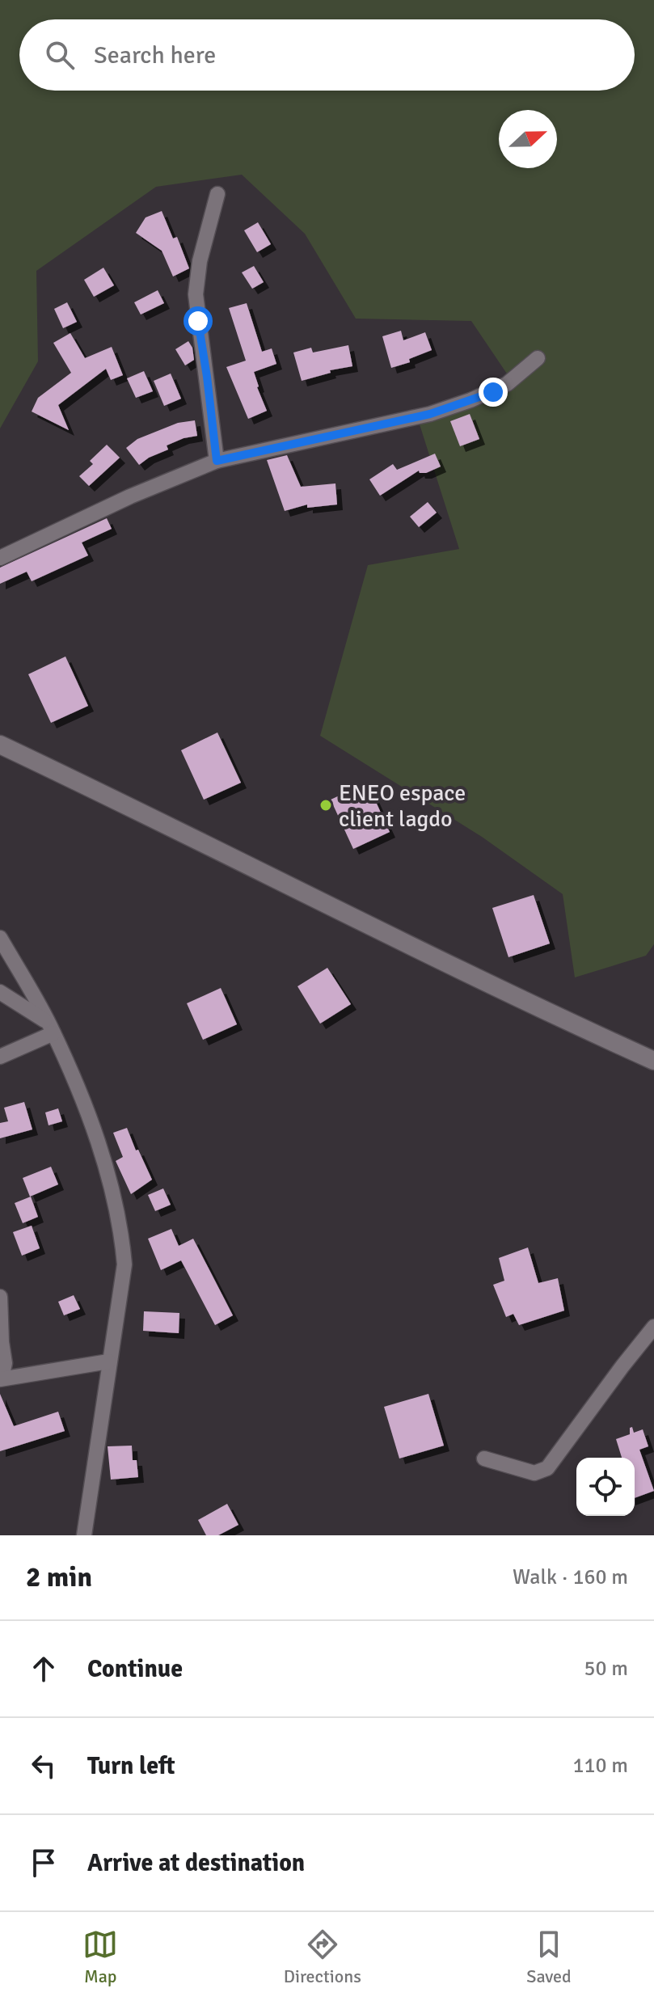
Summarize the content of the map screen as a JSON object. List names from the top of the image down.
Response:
{
  "places": ["ENEO espace client lagdo"],
  "north": "right",
  "page": {
    "search": "Search here",
    "heading": ["2 min", "Walk · 160 m"],
    "list": [
      ["Continue", "50 m"],
      ["Turn left", "110 m"],
      "Arrive at destination"
    ],
    "nav": ["Map", "Directions", "Saved"]
  }
}
